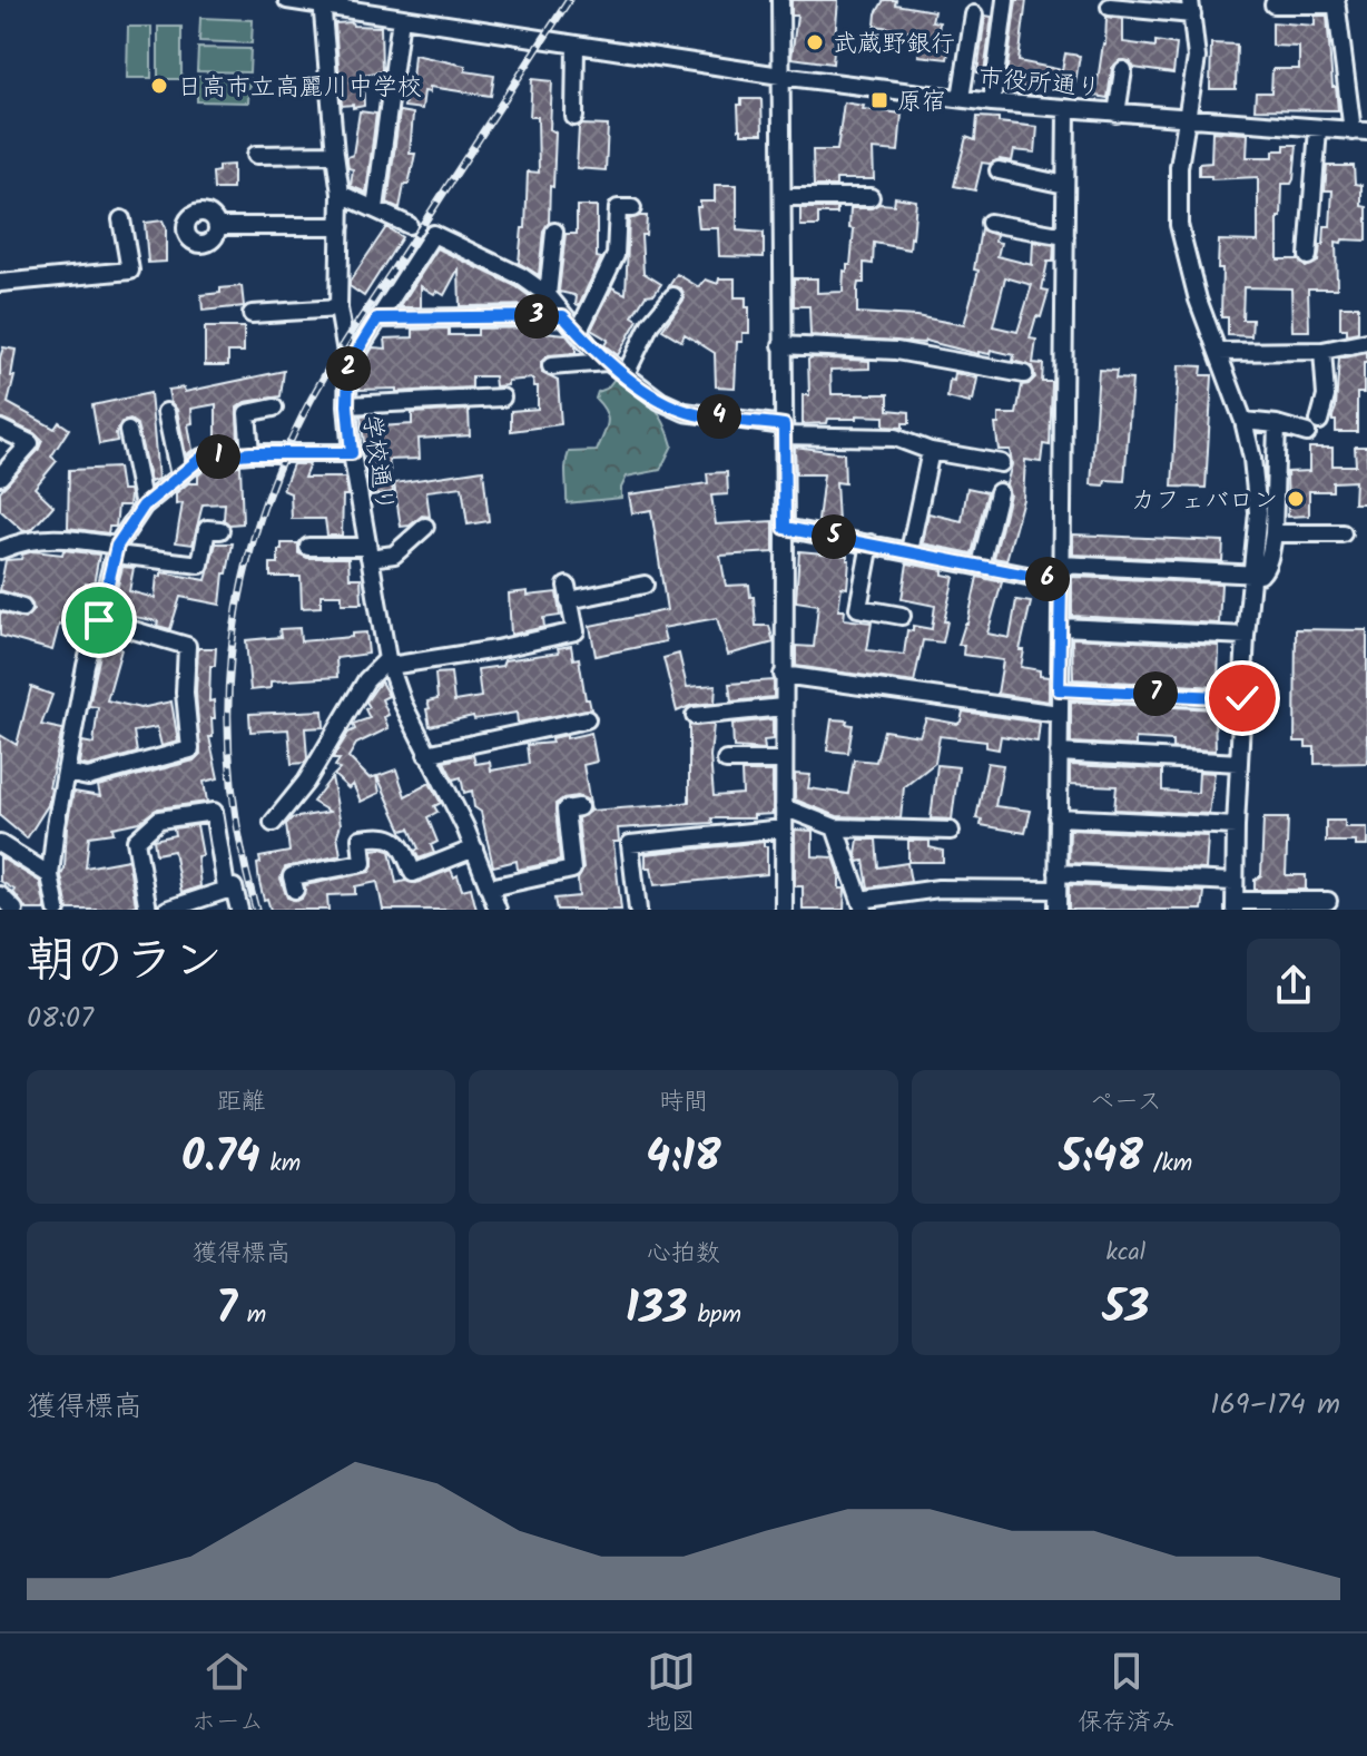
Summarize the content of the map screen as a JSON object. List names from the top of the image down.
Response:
{
  "streets": {
    "street": ["市役所通り", "学校通り"]
  },
  "crossings": [
    ["市役所通り", "学校通り"]
  ],
  "places": {
    "other": ["武蔵野銀行", "日高市立高麗川中学校", "カフェバロン"],
    "transit": ["原宿"]
  },
  "page": {
    "pins": [
      "3",
      "2",
      "4",
      "1",
      "5",
      "6",
      "7"
    ],
    "heading": ["朝のラン", "08:07"],
    "stats": [
      ["距離", "0.74 km"],
      ["時間", "4:18"],
      ["ペース", "5:48 /km"],
      ["獲得標高", "7 m"],
      ["心拍数", "133 bpm"],
      ["kcal", "53"]
    ],
    "chart": ["獲得標高", "169–174 m"],
    "tabs": ["ホーム", "地図", "保存済み"]
  }
}
